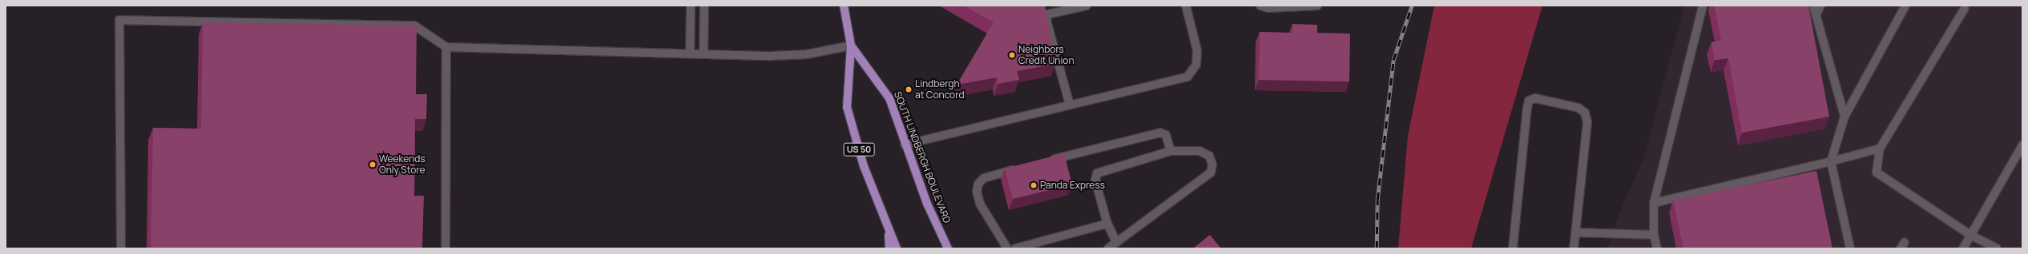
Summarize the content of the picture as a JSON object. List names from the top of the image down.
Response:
{
  "streets": {
    "main road": ["US 50", "SOUTH LINDBERGH BOULEVARD"]
  },
  "places": [
    "Neighbors Credit Union",
    "Lindbergh at Concord",
    "Weekends Only Store",
    "Panda Express"
  ]
}
